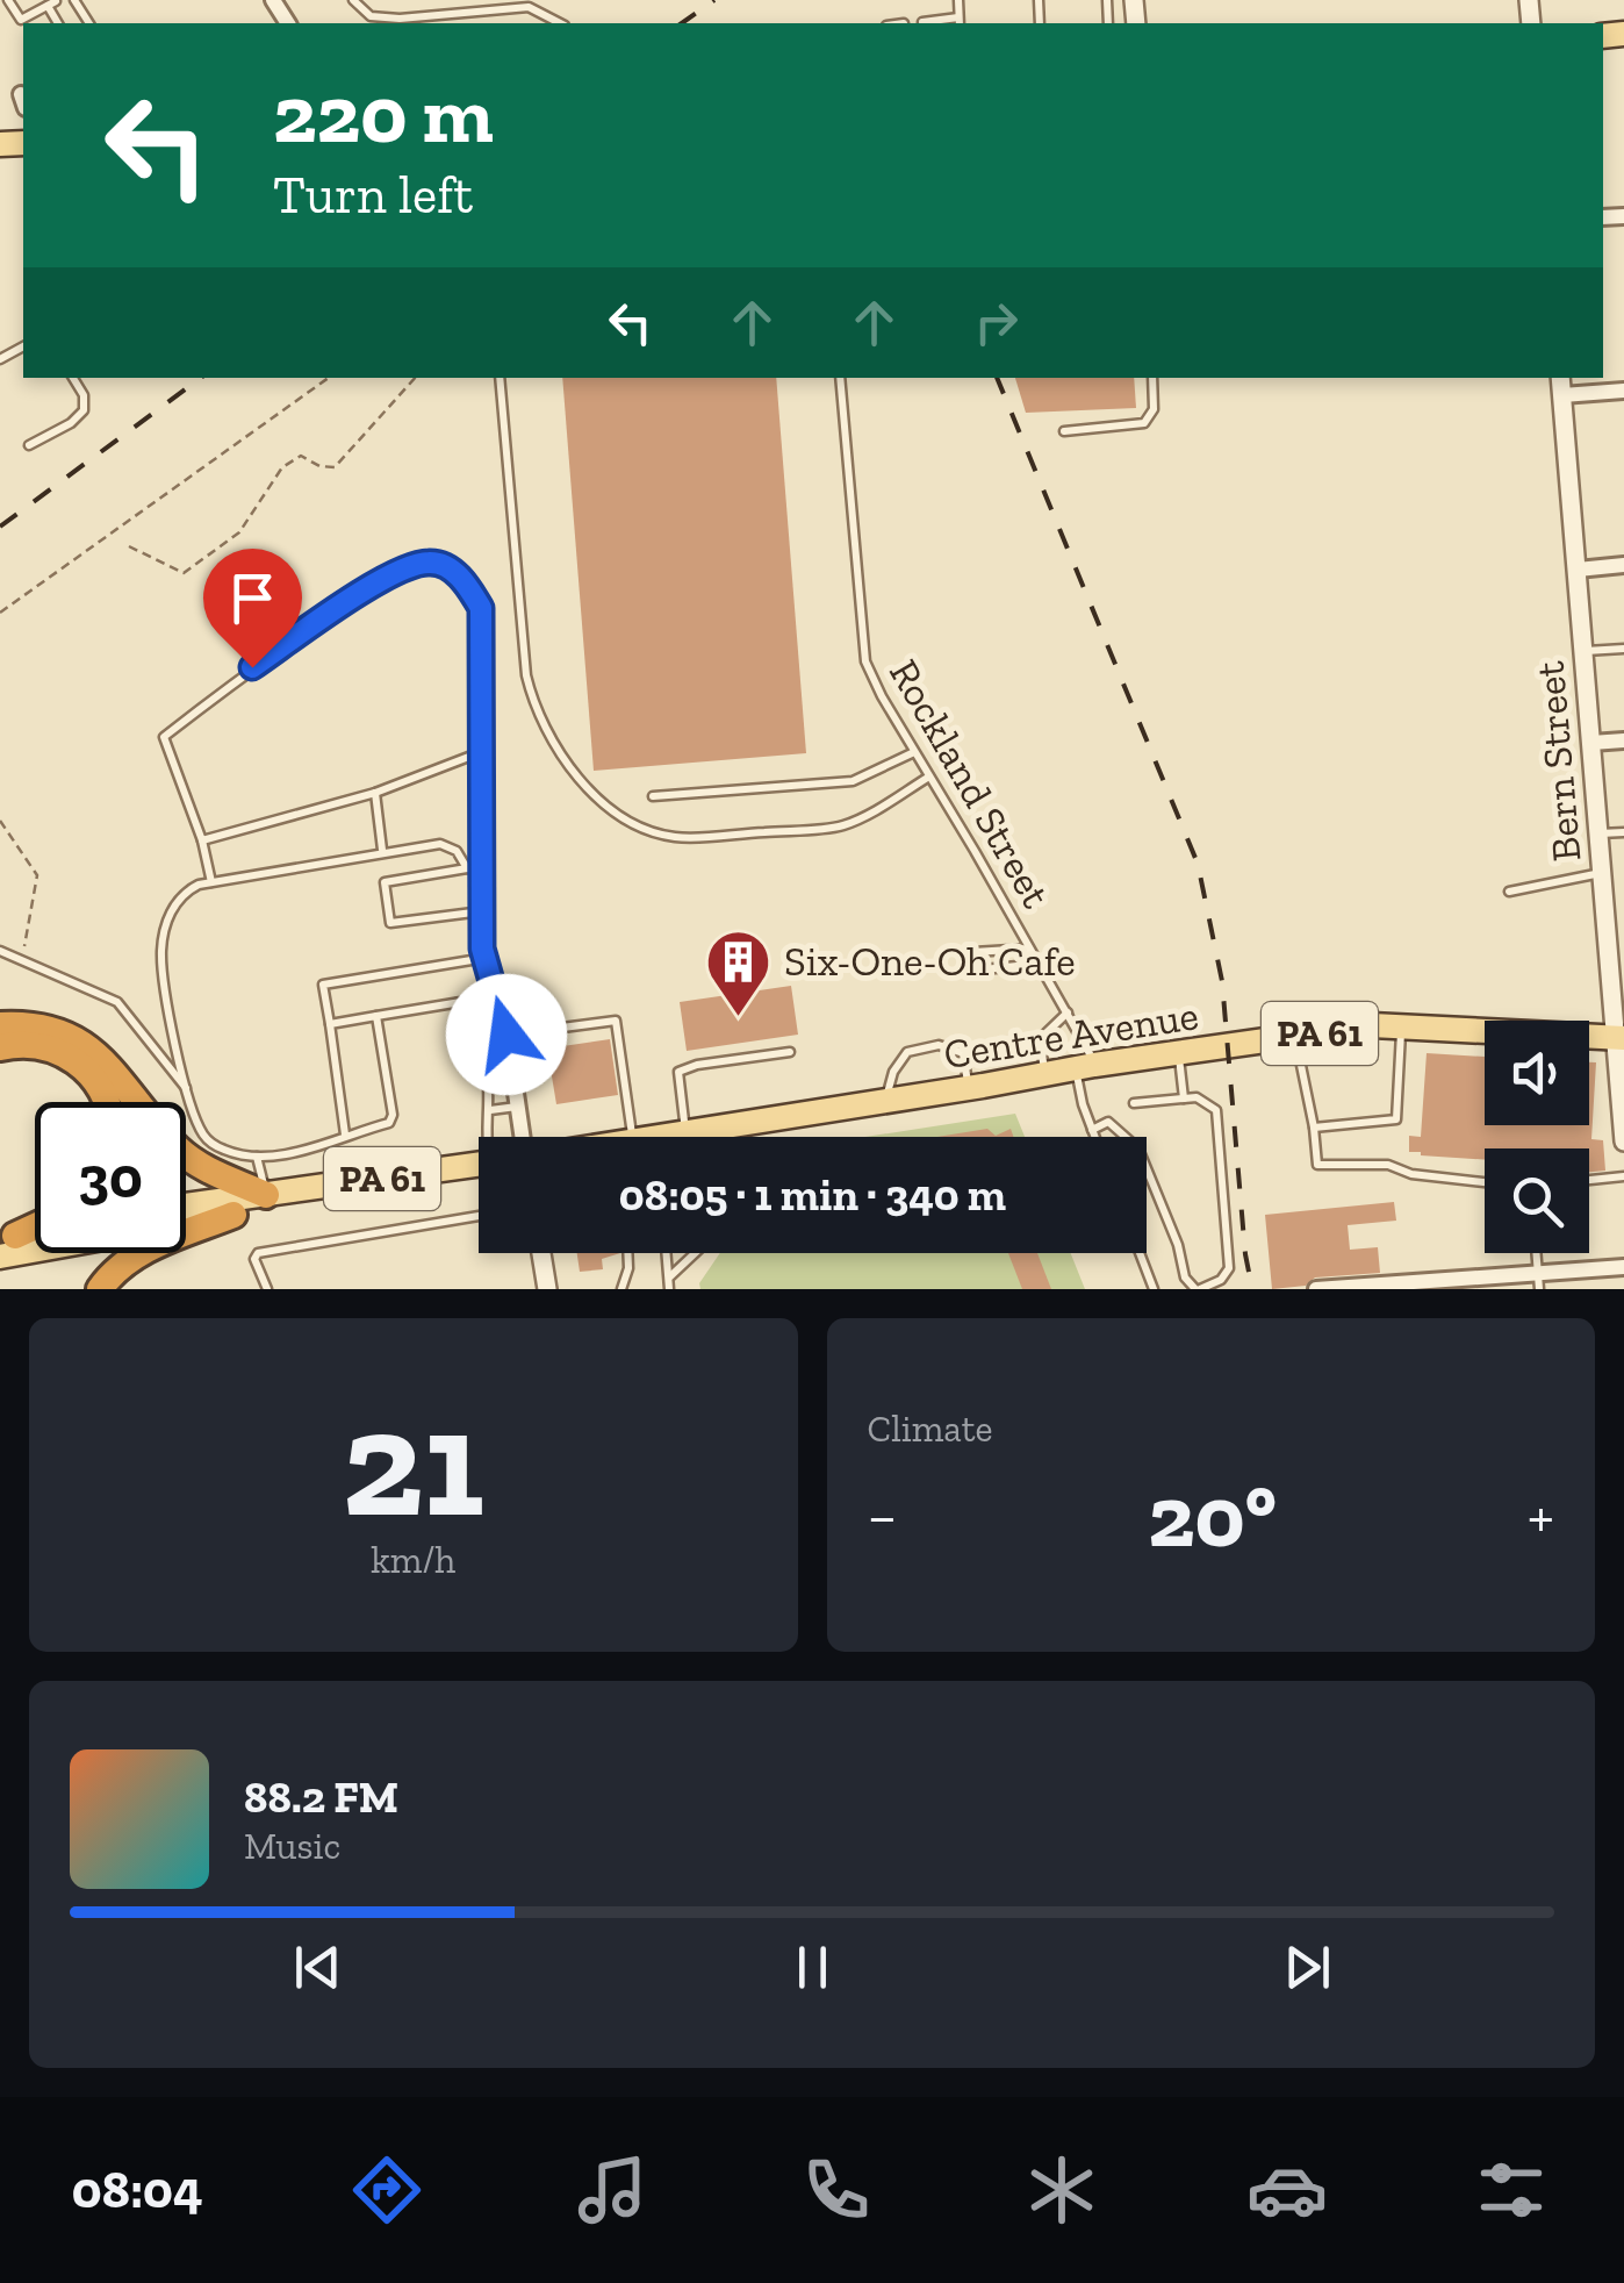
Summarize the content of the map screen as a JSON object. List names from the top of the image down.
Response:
{
  "streets": {
    "main road": ["PA 61", "Centre Avenue"],
    "street": ["Bern Street"],
    "lane": ["Rockland Street"]
  },
  "crossings": [
    ["Bern Street", "Centre Avenue"],
    ["Rockland Street", "Centre Avenue"]
  ],
  "places": {
    "building": ["Six-One-Oh Cafe"]
  },
  "page": {
    "turn": ["220 m", "Turn left"],
    "limit": "30",
    "trip": "08:05 · 1 min · 340 m",
    "tile": [
      ["21", "km/h"],
      "Climate"
    ],
    "heat": ["−", "20°", "+"],
    "song": ["88.2 FM", "Music"],
    "tabs": "08:04"
  }
}
